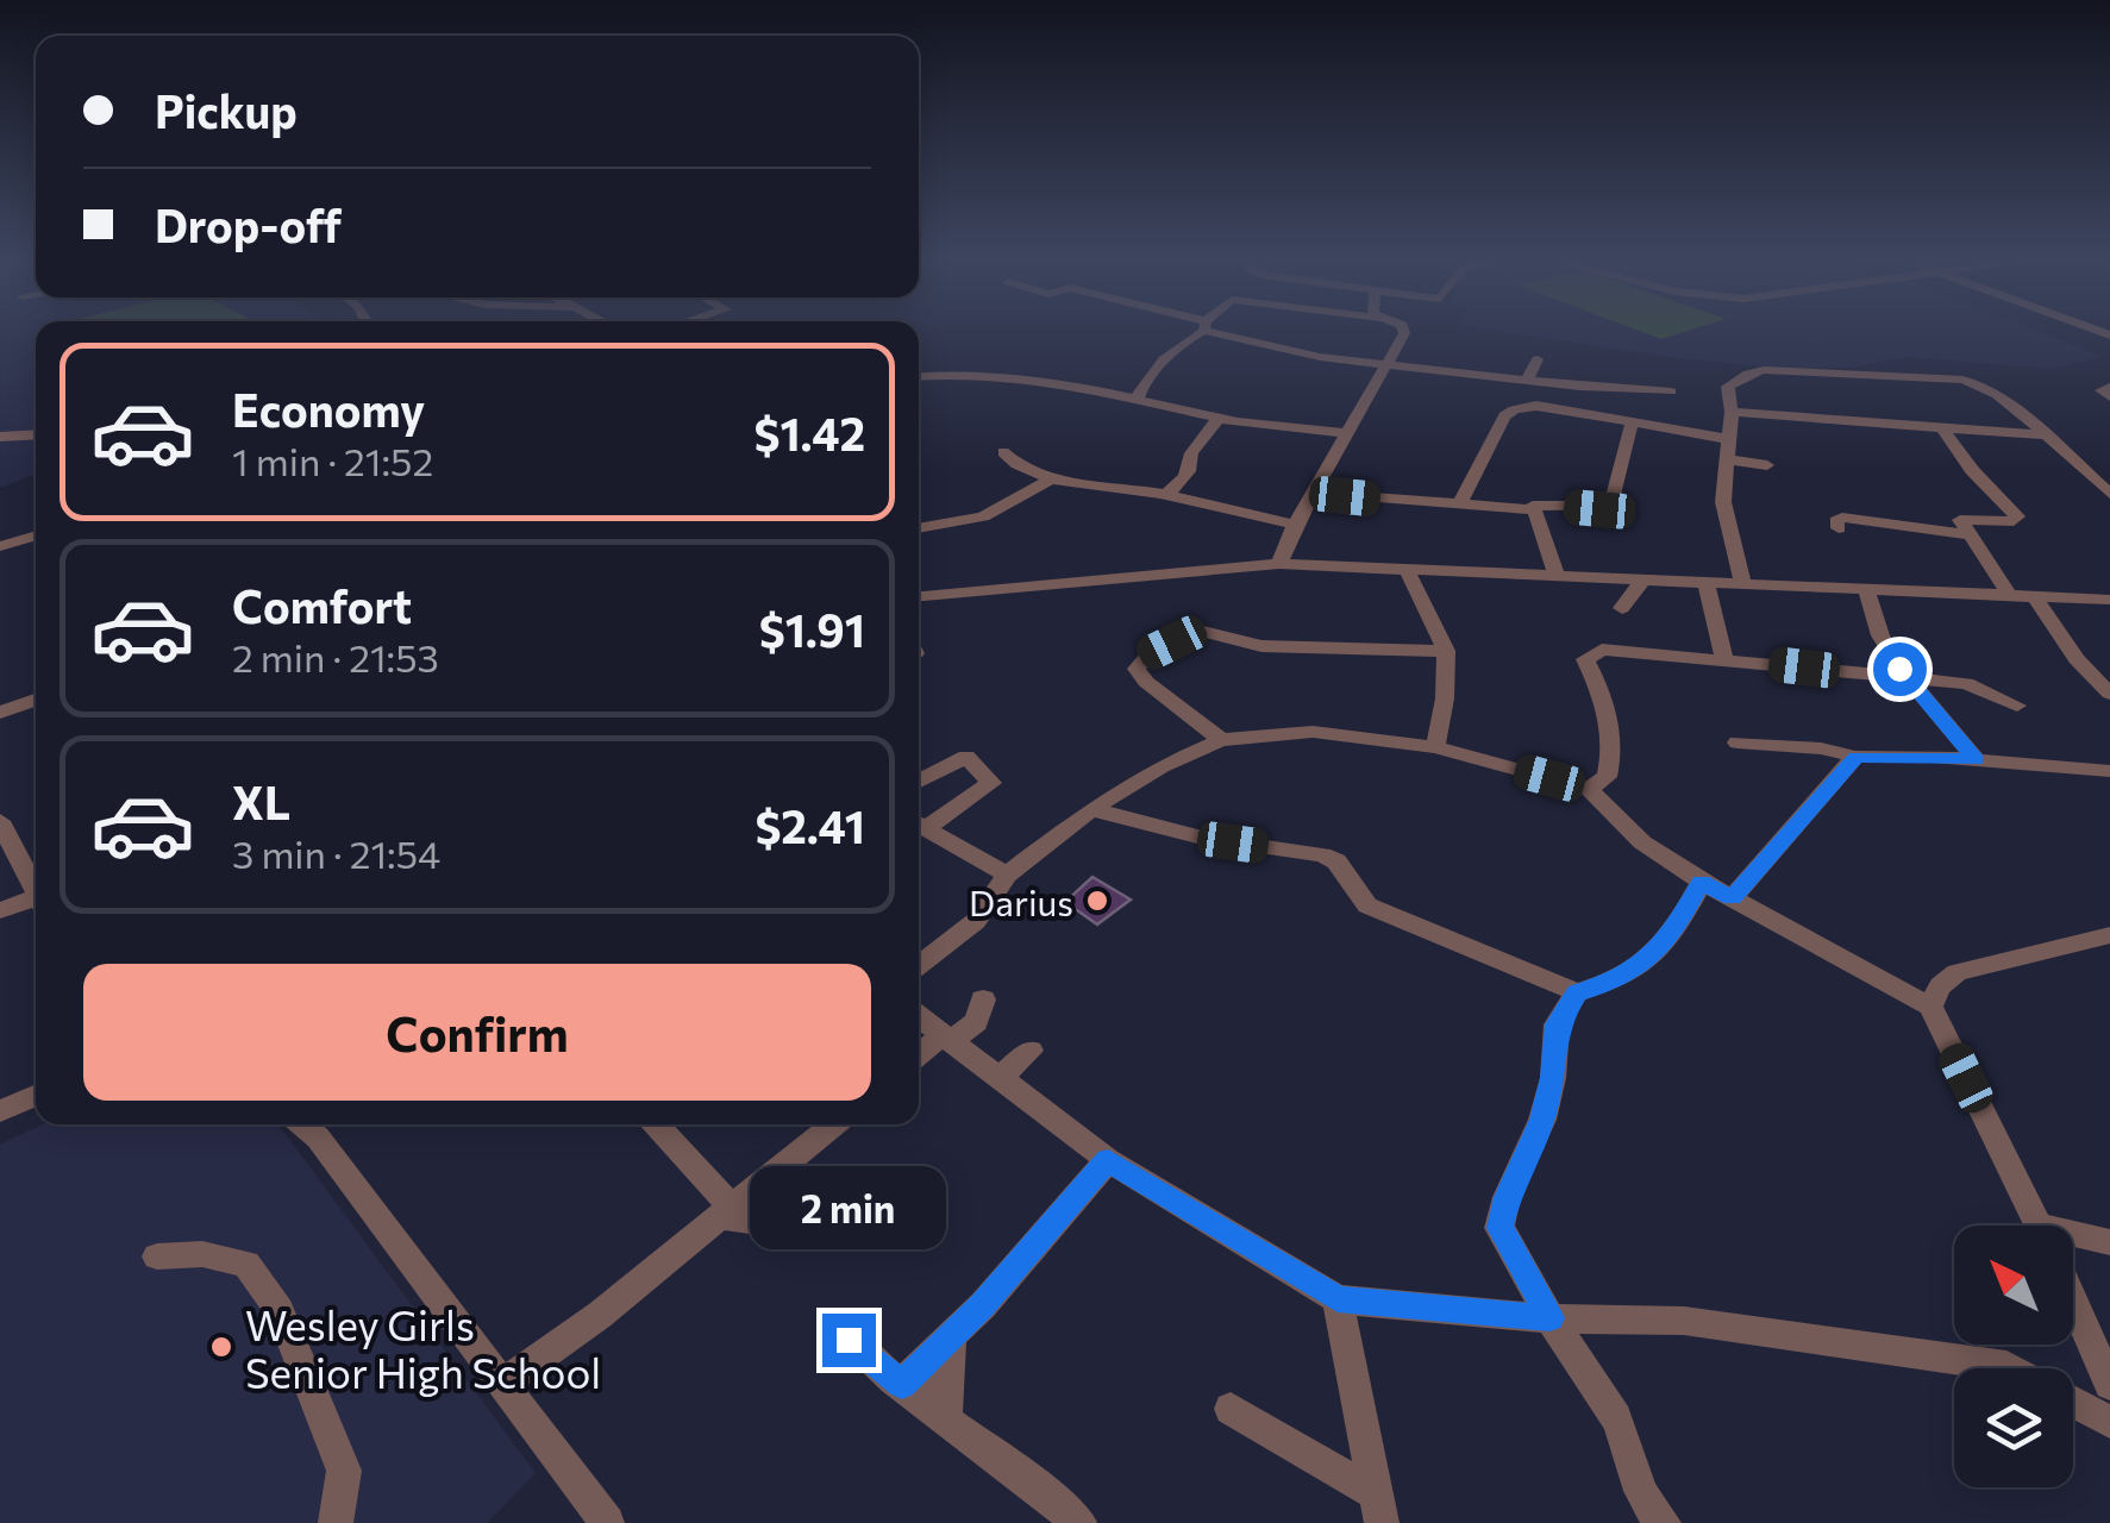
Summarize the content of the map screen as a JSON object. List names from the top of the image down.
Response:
{
  "places": ["Darius", "Wesley Girls Senior High School"],
  "north": "top left",
  "page": {
    "banner": ["Pickup", "Drop-off"],
    "list": [
      {
        "name": "Economy",
        "note": "1 min · 21:52",
        "value": "$1.42"
      },
      {
        "name": "Comfort",
        "note": "2 min · 21:53",
        "value": "$1.91"
      },
      {
        "name": "XL",
        "note": "3 min · 21:54",
        "value": "$2.41"
      }
    ],
    "buttons": "Confirm",
    "bubble": "2 min"
  }
}
